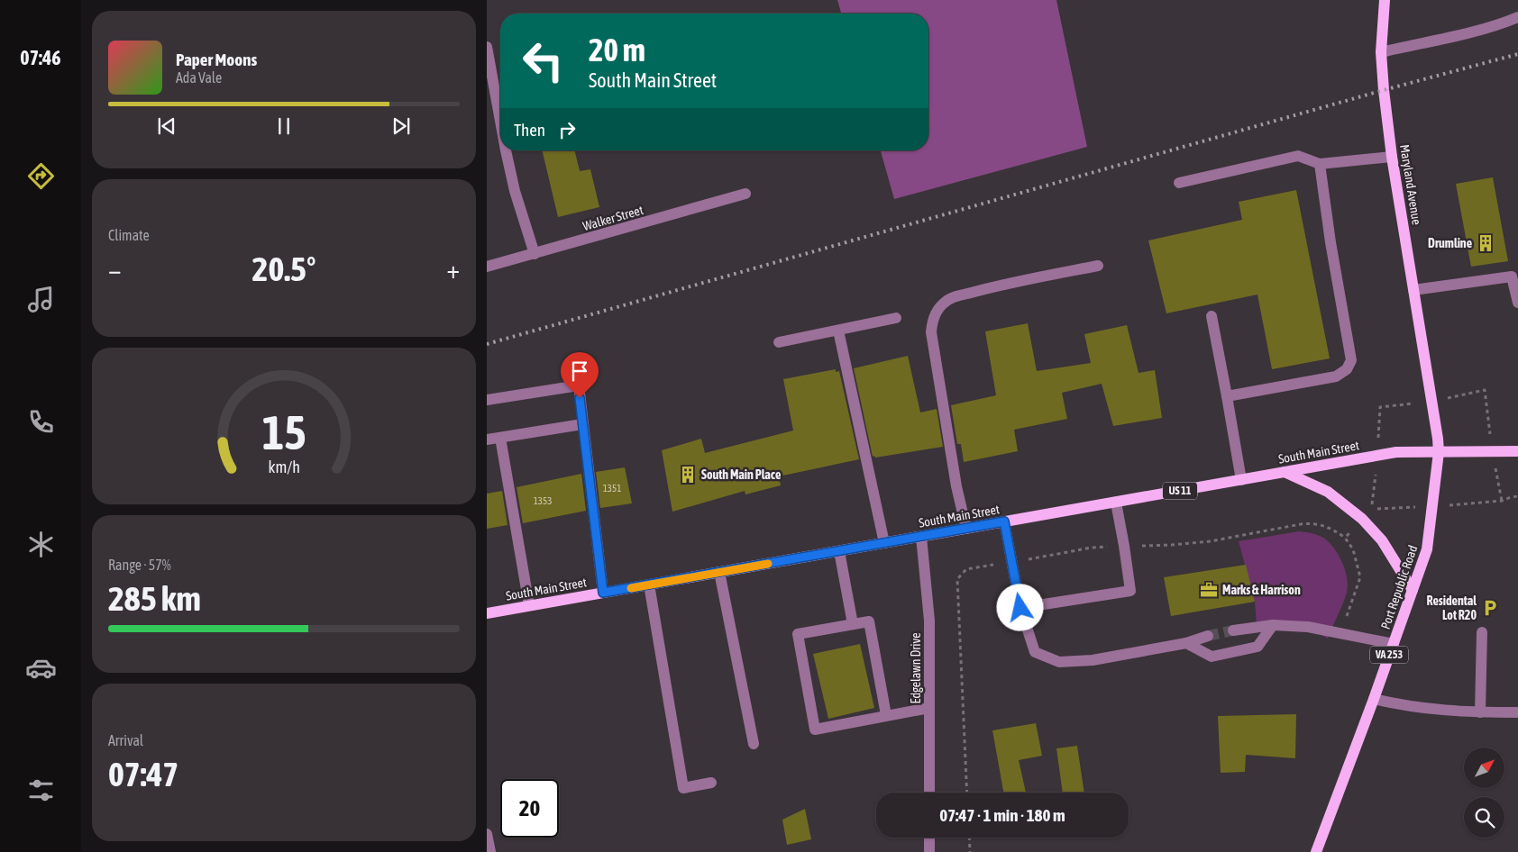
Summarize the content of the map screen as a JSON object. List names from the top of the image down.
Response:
{
  "streets": {
    "main road": [
      "Maryland Avenue",
      "South Main Street",
      "US 11",
      "Port Republic Road",
      "VA 253"
    ],
    "street": ["Walker Street", "Edgelawn Drive"]
  },
  "crossings": [
    ["Maryland Avenue", "South Main Street"],
    ["Maryland Avenue", "Port Republic Road"],
    ["South Main Street", "Port Republic Road"],
    ["South Main Street", "Edgelawn Drive"]
  ],
  "places": {
    "building": ["Drumline", "South Main Place"],
    "office": ["Marks & Harrison"],
    "parking": ["Residental Lot R20"]
  },
  "house_numbers": ["1351", "1353"],
  "north": "top right",
  "page": {
    "tabs": "07:46",
    "turn": ["20 m", "South Main Street"],
    "song": ["Paper Moons", "Ada Vale"],
    "then": "Then",
    "tile": [
      "Climate",
      ["Range · 57%", "285 km"],
      ["Arrival", "07:47"]
    ],
    "heat": ["−", "20.5°", "+"],
    "limit": "20",
    "trip": "07:47 · 1 min · 180 m",
    "gauge": ["15", "km/h"]
  }
}
